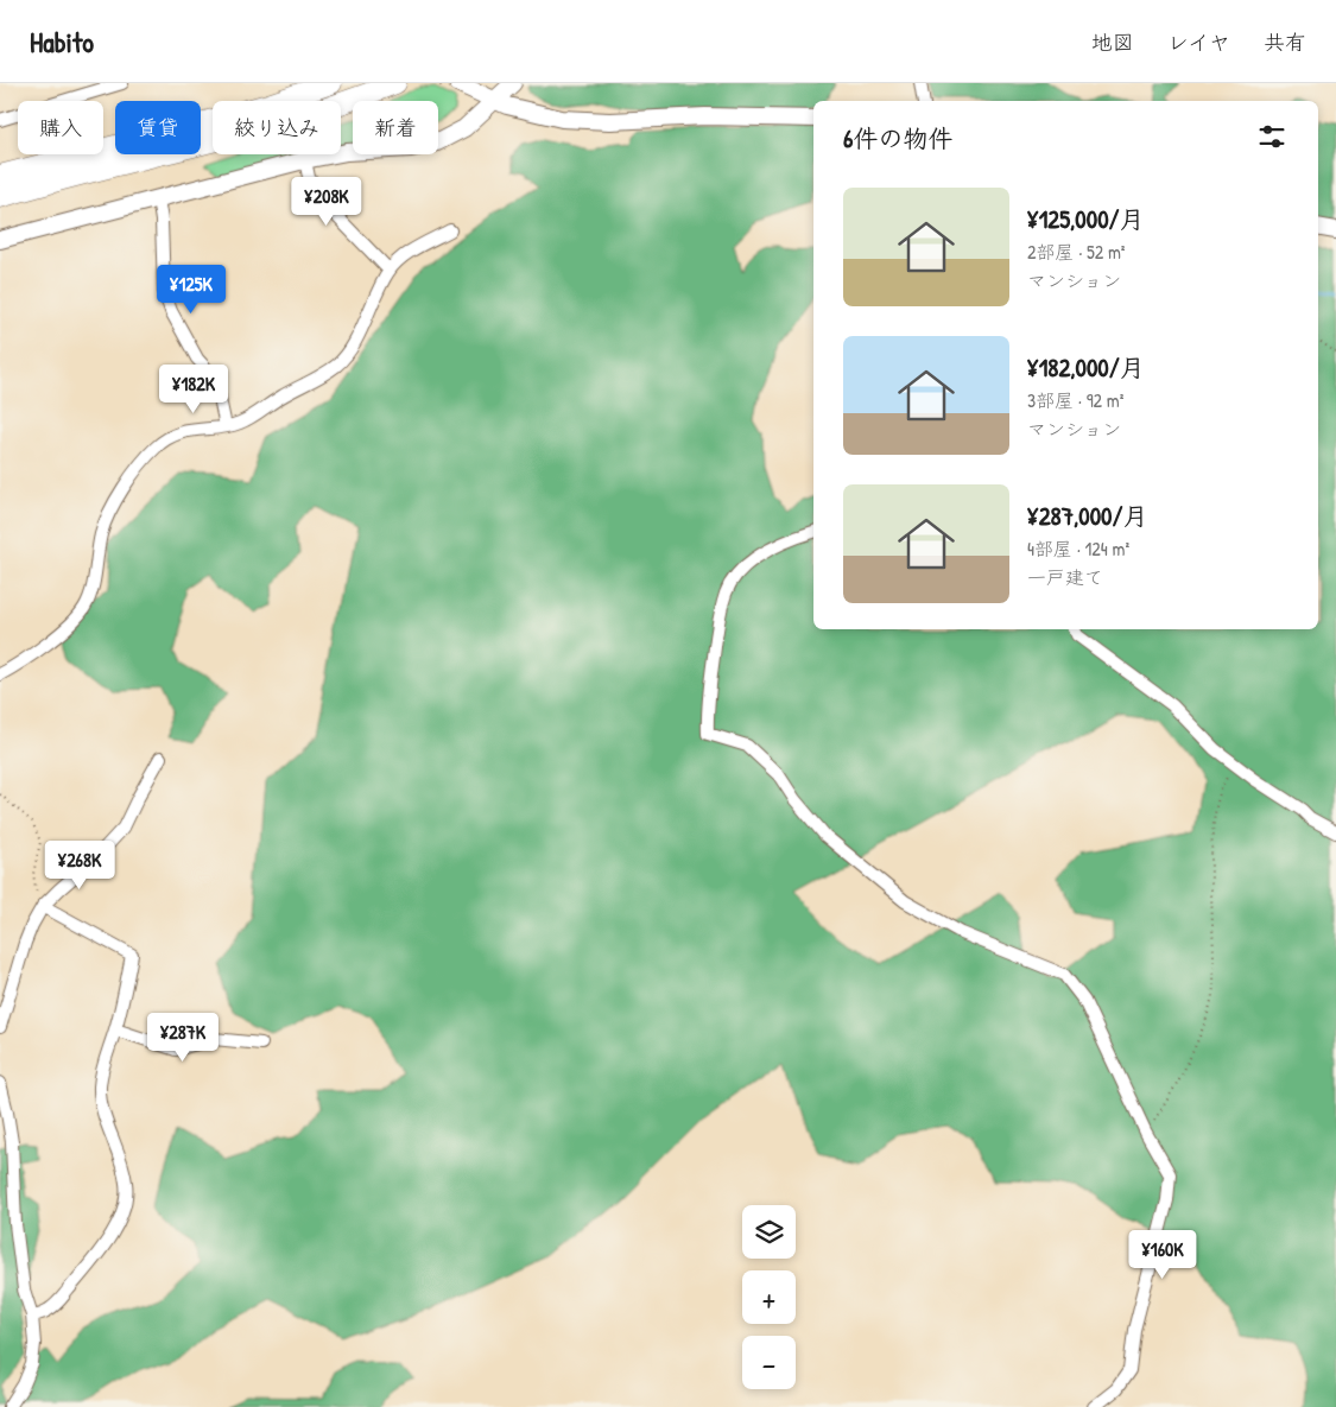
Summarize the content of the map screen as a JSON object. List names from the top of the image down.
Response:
{
  "page": {
    "header": "Habito",
    "nav": ["地図", "レイヤ", "共有"],
    "chip": [
      "購入",
      "賃貸",
      "絞り込み",
      "新着"
    ],
    "heading": "6件の物件",
    "list": [
      {
        "name": "¥125,000/月",
        "note": "2部屋 · 52 m² · マンション"
      },
      {
        "name": "¥182,000/月",
        "note": "3部屋 · 92 m² · マンション"
      },
      {
        "name": "¥287,000/月",
        "note": "4部屋 · 124 m² · 一戸建て"
      }
    ],
    "price": [
      "¥208K",
      "¥125K",
      "¥182K",
      "¥268K",
      "¥287K",
      "¥160K"
    ],
    "map_buttons": ["+", "−"]
  }
}
